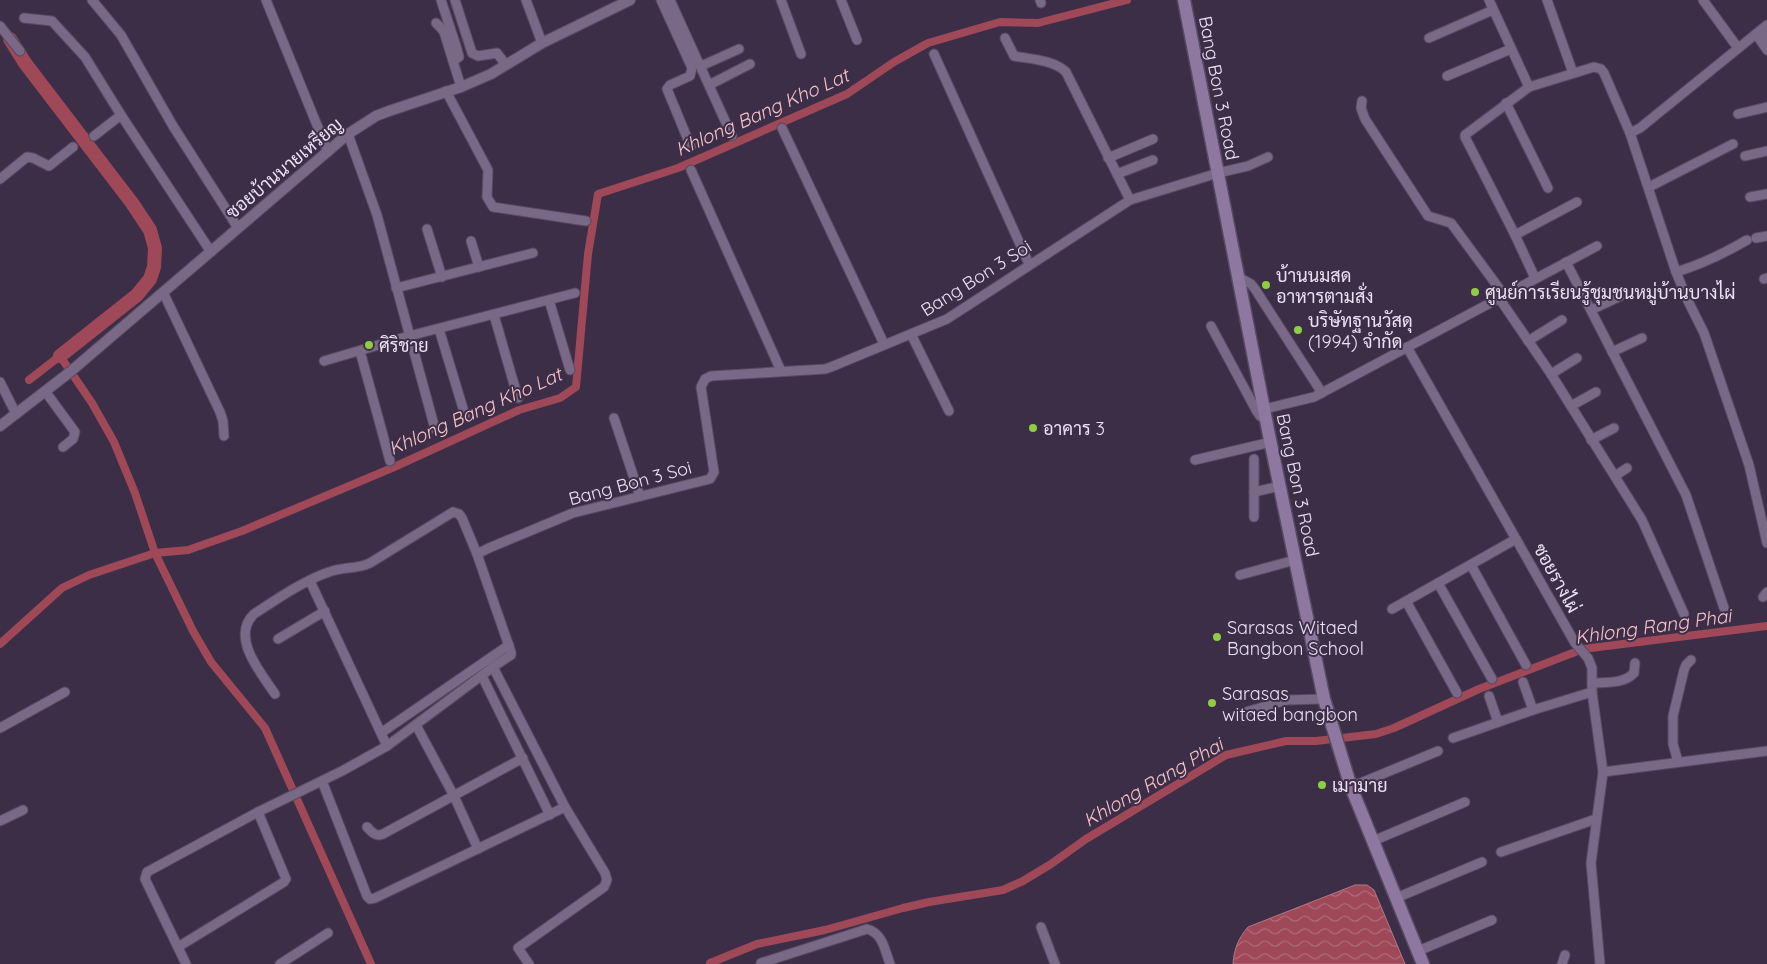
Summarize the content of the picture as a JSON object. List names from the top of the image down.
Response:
{
  "streets": {
    "main road": ["Bang Bon 3 Road"],
    "street": ["ซอยบ้านนายเหรียญ", "Bang Bon 3 Soi", "ซอยรางไผ่"]
  },
  "crossings": [
    ["Bang Bon 3 Road", "Bang Bon 3 Soi"]
  ],
  "water": ["Khlong Bang Kho Lat", "Khlong Rang Phai"],
  "places": [
    "บ้านนมสด อาหารตามสั่ง",
    "ศูนย์การเรียนรู้ชุมชนหมู่บ้านบางไผ่",
    "บริษัทฐานวัสดุ (1994) จำกัด",
    "ศิริชาย",
    "อาคาร 3",
    "Sarasas Witaed Bangbon School",
    "Sarasas witaed bangbon",
    "เมามาย"
  ]
}
